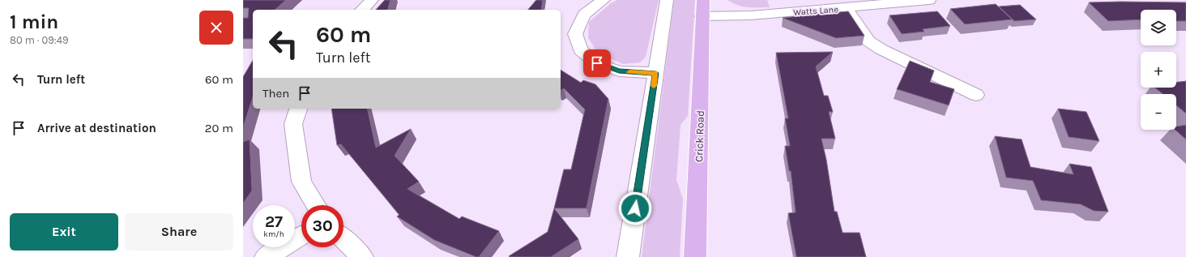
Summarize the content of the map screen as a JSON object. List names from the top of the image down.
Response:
{
  "streets": {
    "highway": ["Crick Road"],
    "street": ["Watts Lane"]
  },
  "crossings": [
    ["Watts Lane", "Crick Road"]
  ],
  "page": {
    "heading": ["1 min", "80 m · 09:49"],
    "map_buttons": ["+", "−"],
    "turn": ["60 m", "Turn left"],
    "list": [
      {
        "name": "Turn left",
        "value": "60 m"
      },
      {
        "name": "Arrive at destination",
        "value": "20 m"
      }
    ],
    "then": "Then",
    "speed": "27 km/h",
    "limit": "30",
    "buttons": ["Exit", "Share"]
  }
}
